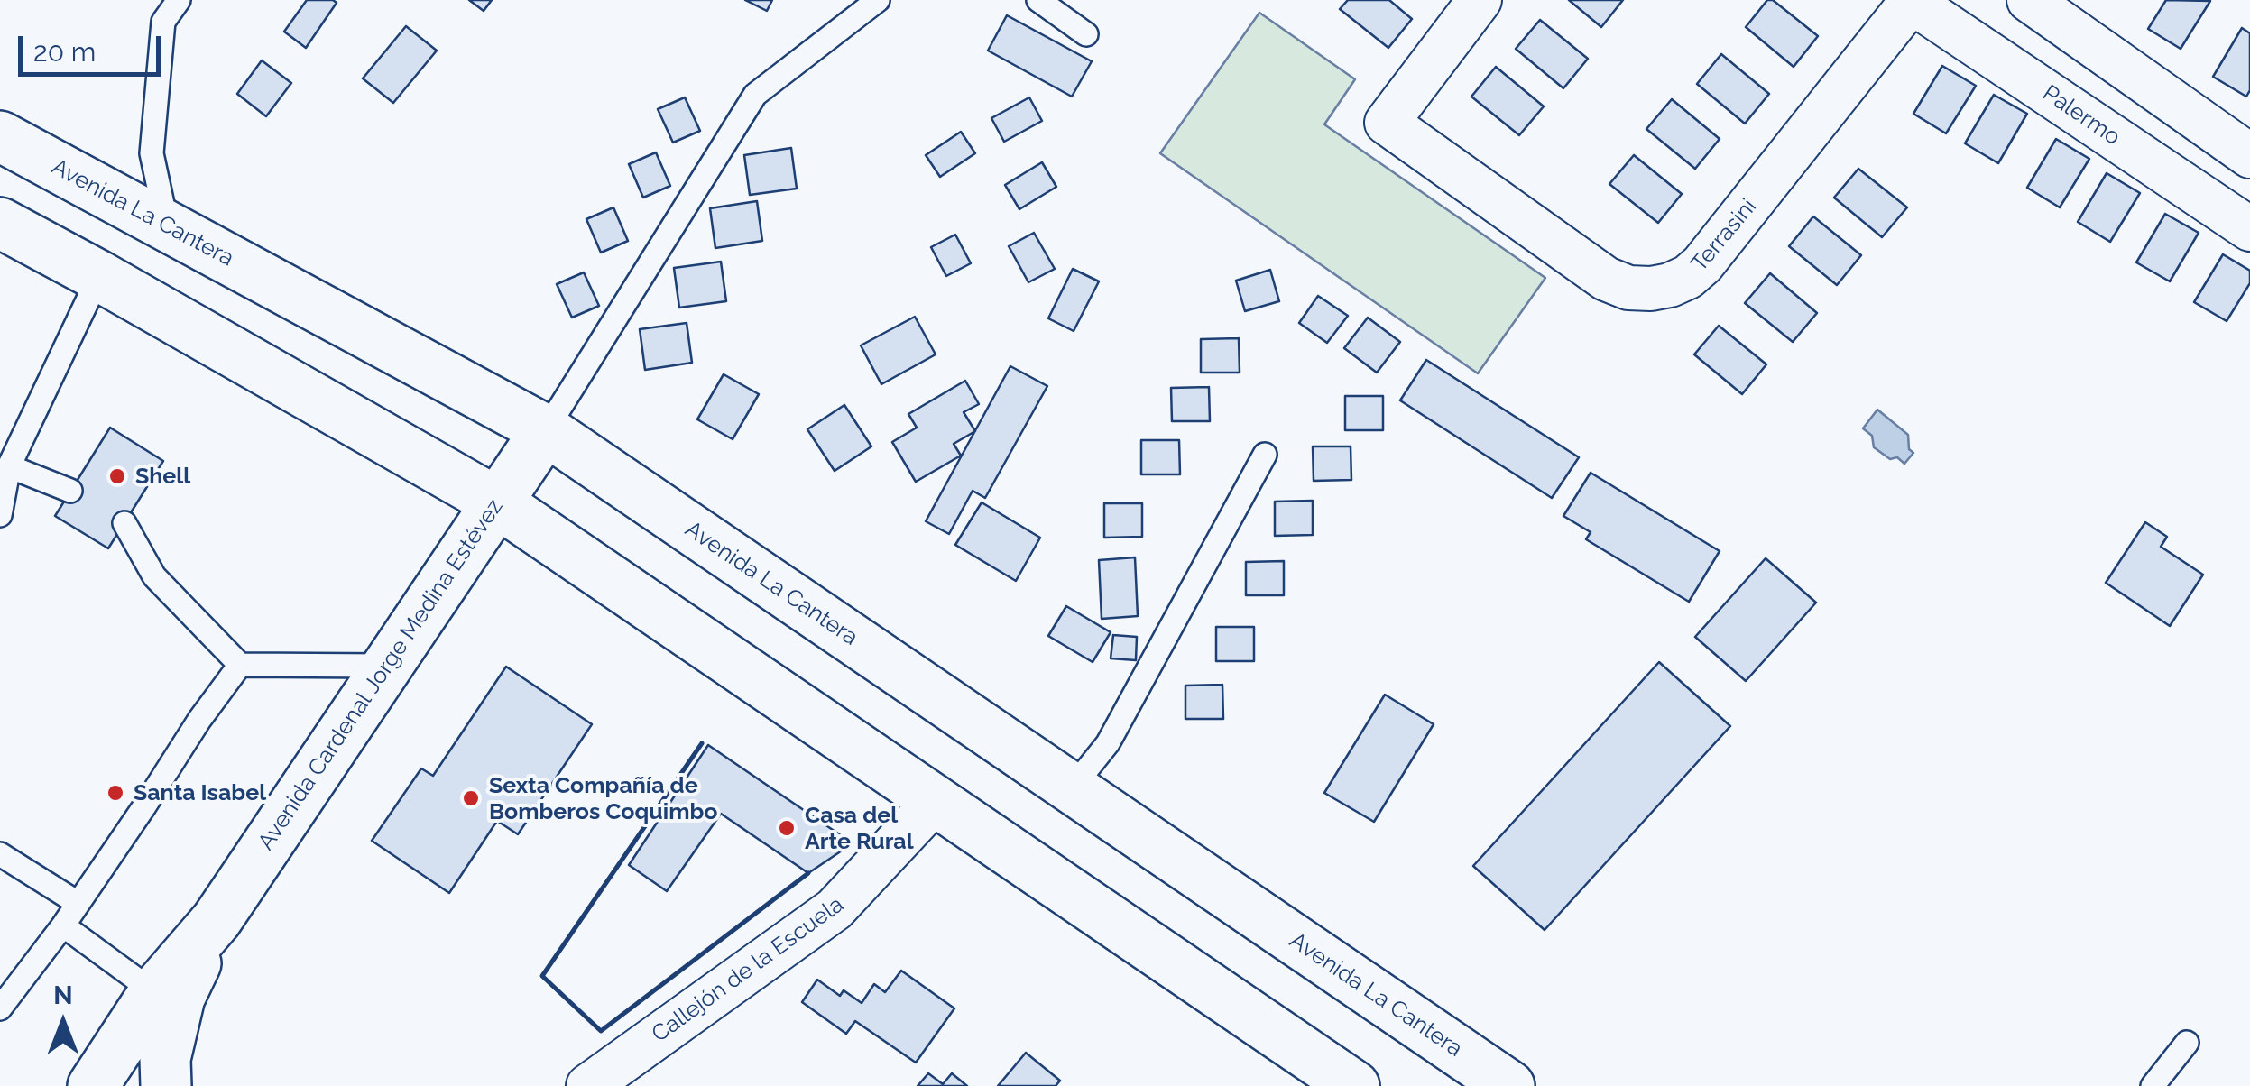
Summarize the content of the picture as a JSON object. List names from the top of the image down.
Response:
{
  "streets": {
    "main road": ["Avenida La Cantera", "Avenida Cardenal Jorge Medina Estévez"],
    "street": ["Palermo", "Terrasini", "Callejón de la Escuela"]
  },
  "crossings": [
    ["Palermo", "Terrasini"],
    ["Avenida La Cantera", "Avenida Cardenal Jorge Medina Estévez"]
  ],
  "places": [
    "Shell",
    "Santa Isabel",
    "Sexta Compañía de Bomberos Coquimbo",
    "Casa del Arte Rural"
  ],
  "scale_bar": "20 m",
  "north": "top"
}
